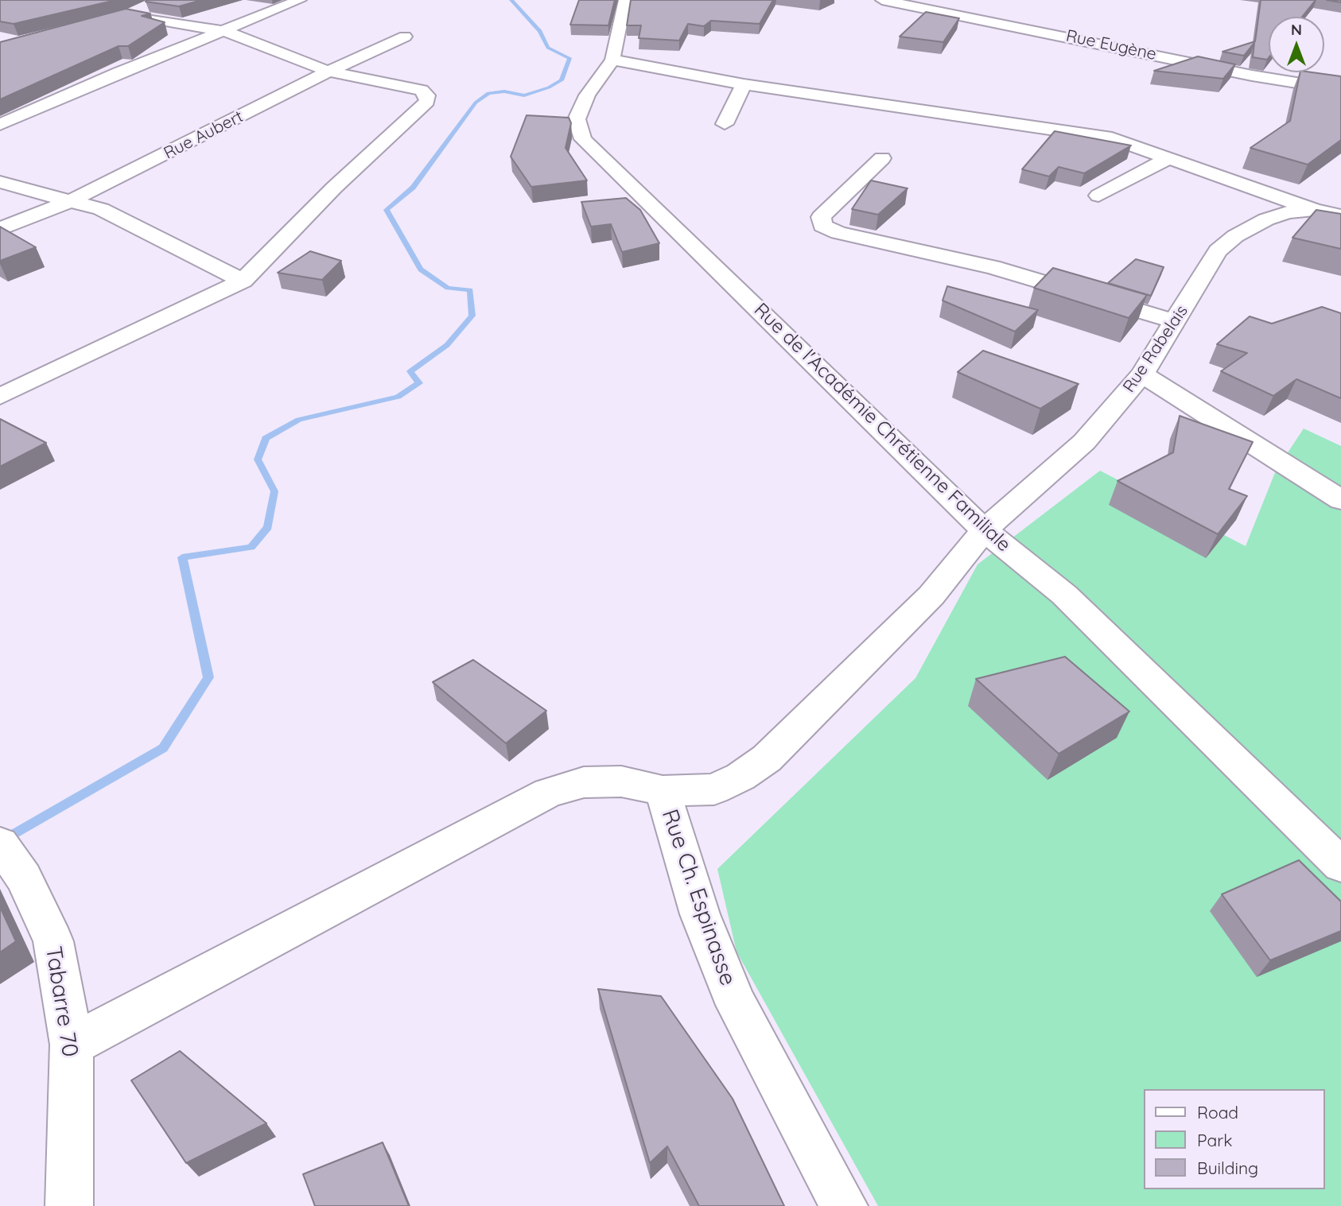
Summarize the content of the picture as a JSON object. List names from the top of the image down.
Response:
{
  "streets": {
    "street": [
      "Rue Eugène",
      "Rue Aubert",
      "Rue Rabelais",
      "Rue de l'Académie Chrétienne Familiale",
      "Rue Ch. Espinasse",
      "Tabarre 70"
    ]
  },
  "crossings": [
    ["Rue Rabelais", "Rue de l'Académie Chrétienne Familiale"],
    ["Rue Rabelais", "Rue Ch. Espinasse"],
    ["Rue de l'Académie Chrétienne Familiale", "Rue Ch. Espinasse"]
  ],
  "legend": ["Road", "Park", "Building"],
  "north": "top"
}
